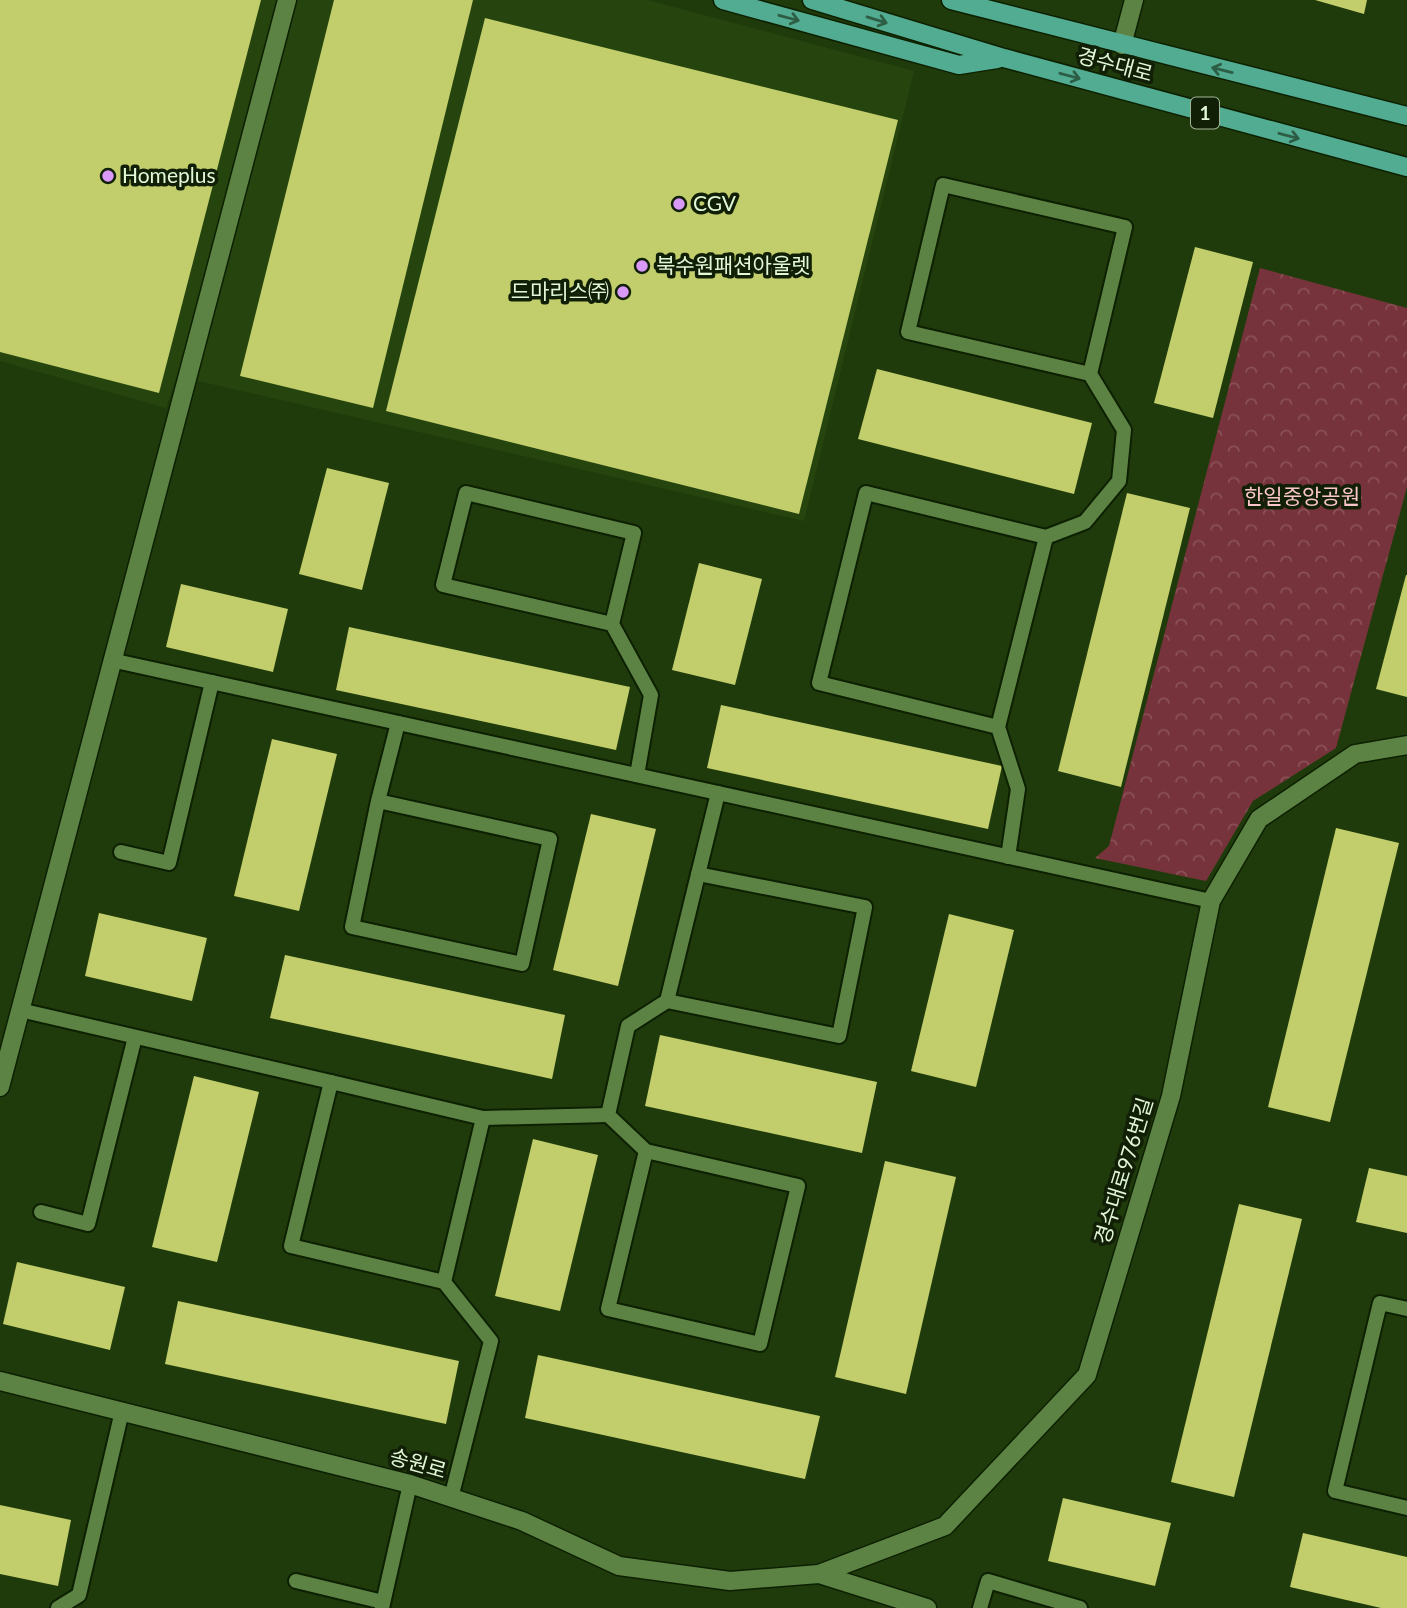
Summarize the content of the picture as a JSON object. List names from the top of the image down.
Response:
{
  "streets": {
    "main road": ["경수대로", "1"],
    "street": ["경수대로976번길", "송원로"]
  },
  "crossings": [
    ["경수대로976번길", "송원로"]
  ],
  "parks": ["한일중앙공원"],
  "places": [
    "Homeplus",
    "CGV",
    "북수원패션아울렛",
    "드마리스㈜"
  ]
}
